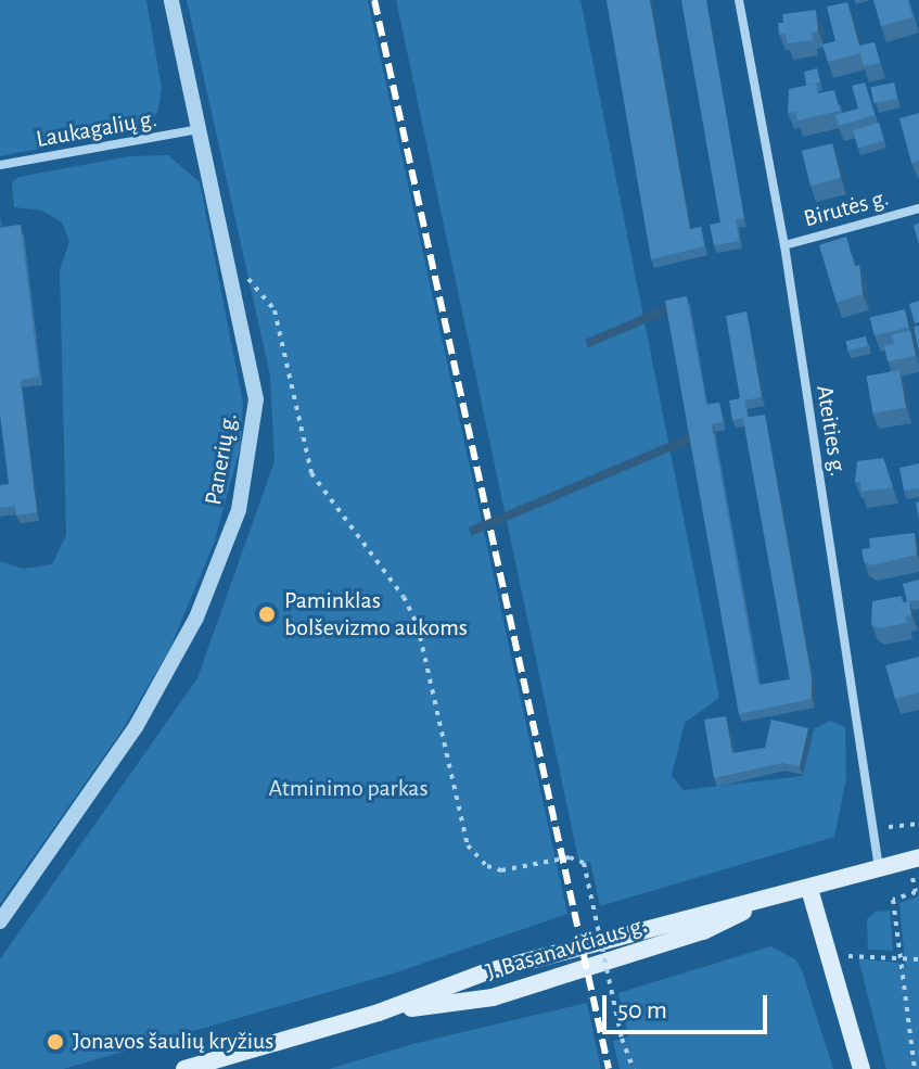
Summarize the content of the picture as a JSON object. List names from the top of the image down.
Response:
{
  "streets": {
    "main road": ["J. Basanavičiaus g."],
    "street": [
      "Laukagalių g.",
      "Birutės g.",
      "Ateities g.",
      "Panerių g."
    ]
  },
  "crossings": [
    ["Laukagalių g.", "Panerių g."],
    ["Birutės g.", "Ateities g."],
    ["Ateities g.", "J. Basanavičiaus g."]
  ],
  "parks": ["Atminimo parkas"],
  "places": ["Paminklas bolševizmo aukoms", "Jonavos šaulių kryžius"],
  "scale_bar": "50 m"
}
